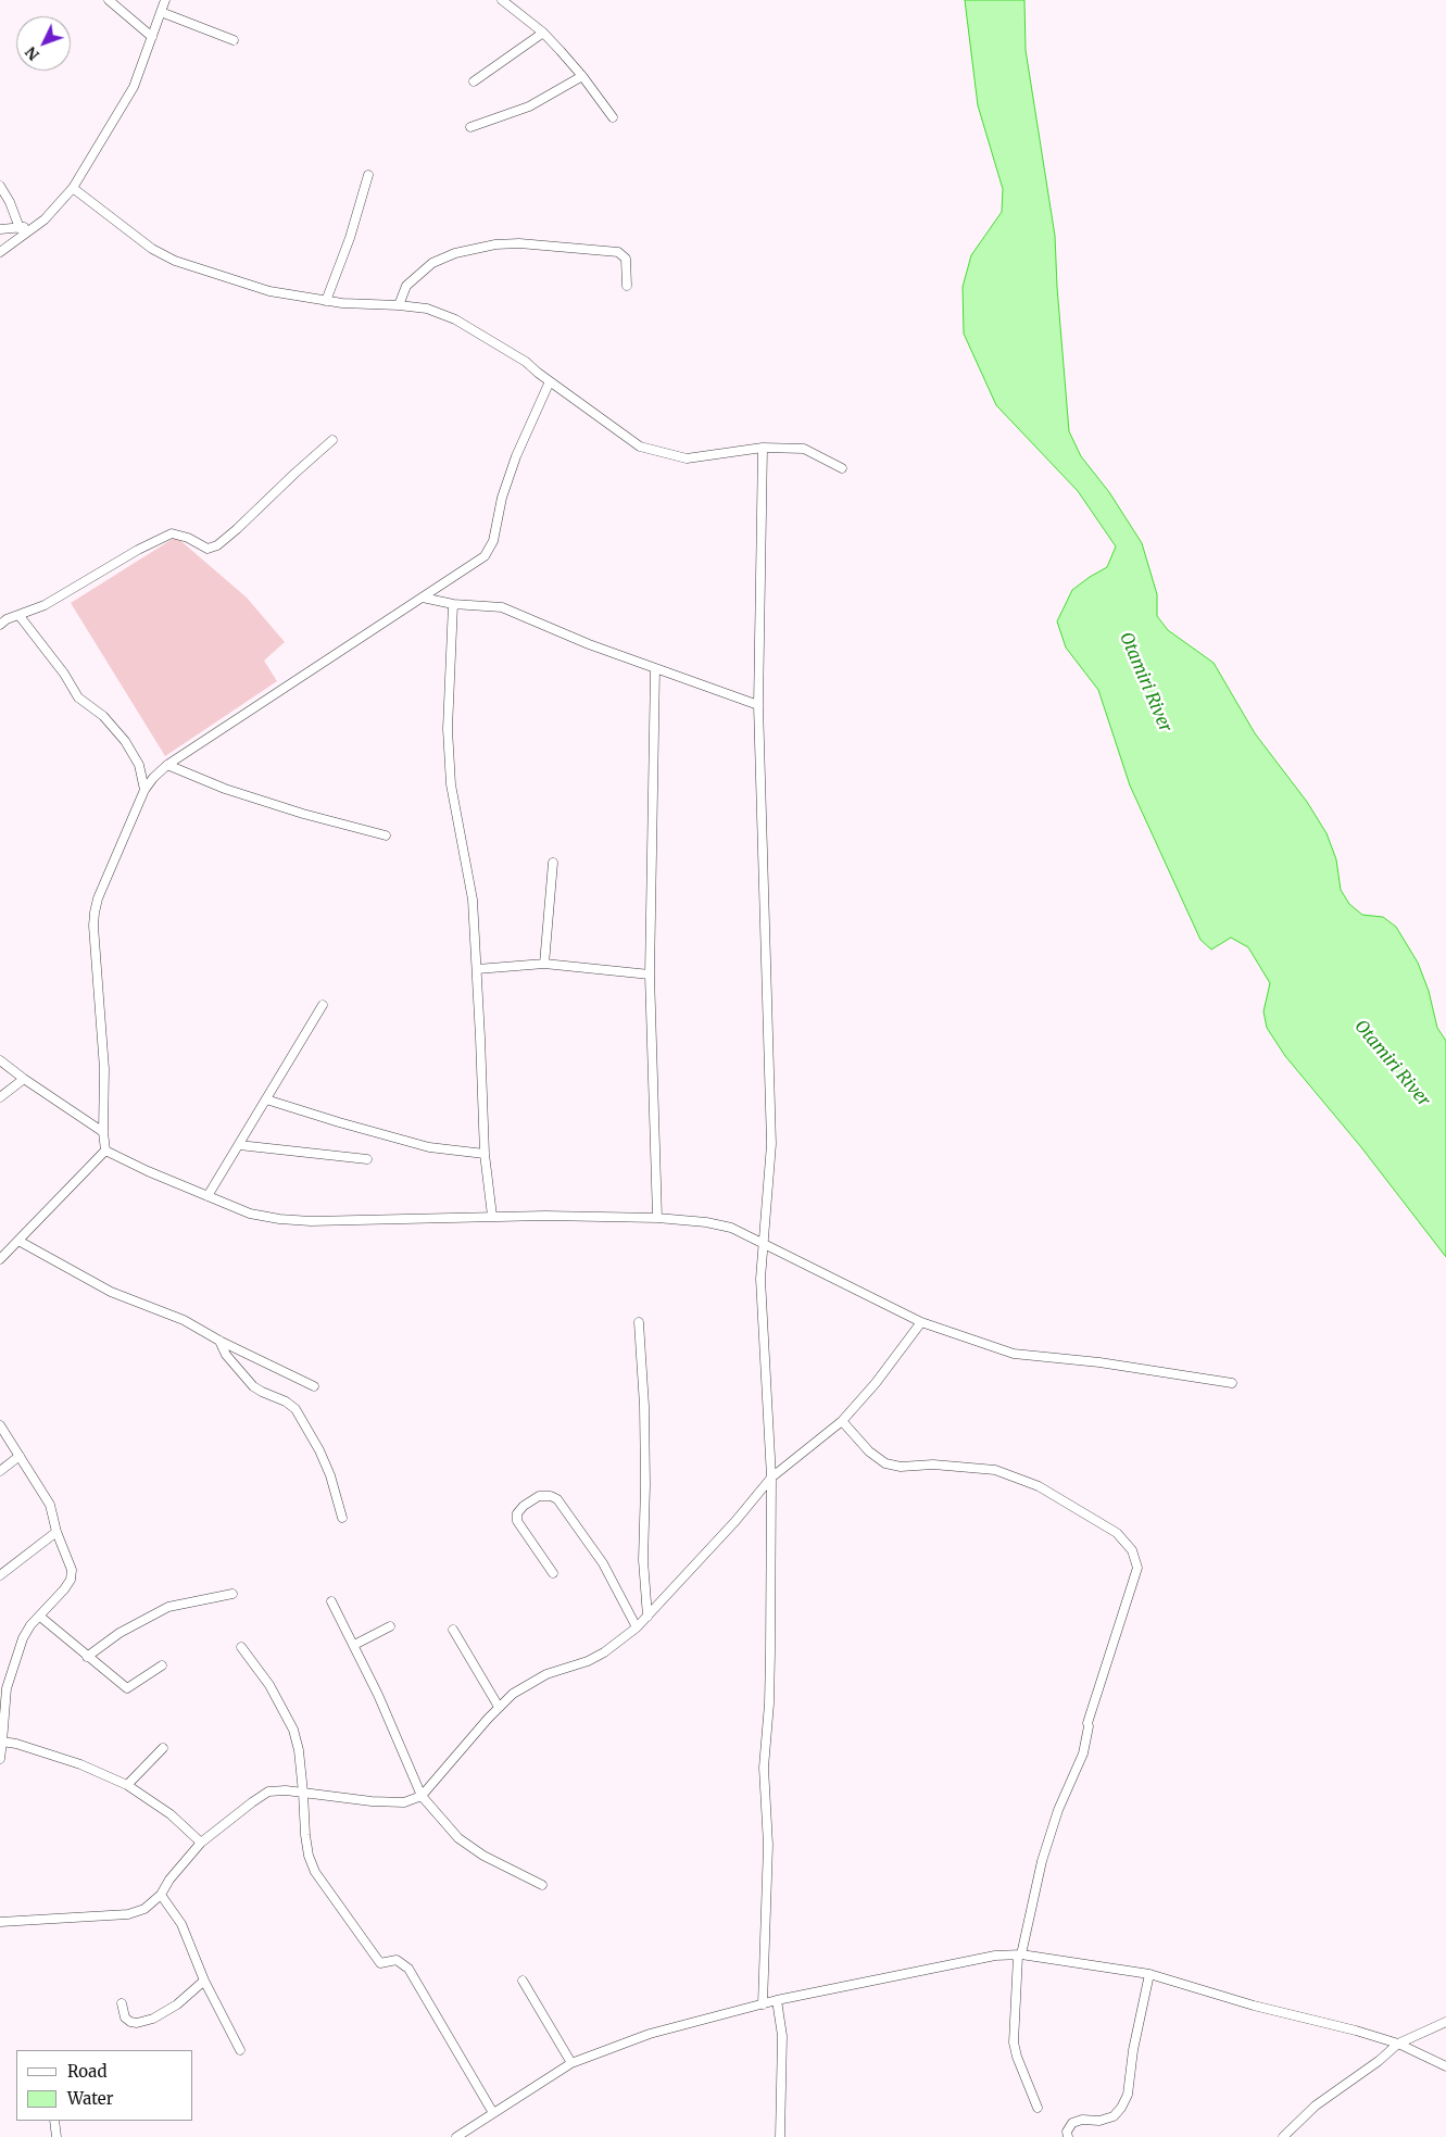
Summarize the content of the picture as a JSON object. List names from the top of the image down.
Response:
{
  "water": ["Otamiri River"],
  "legend": ["Road", "Water"],
  "north": "bottom left"
}
